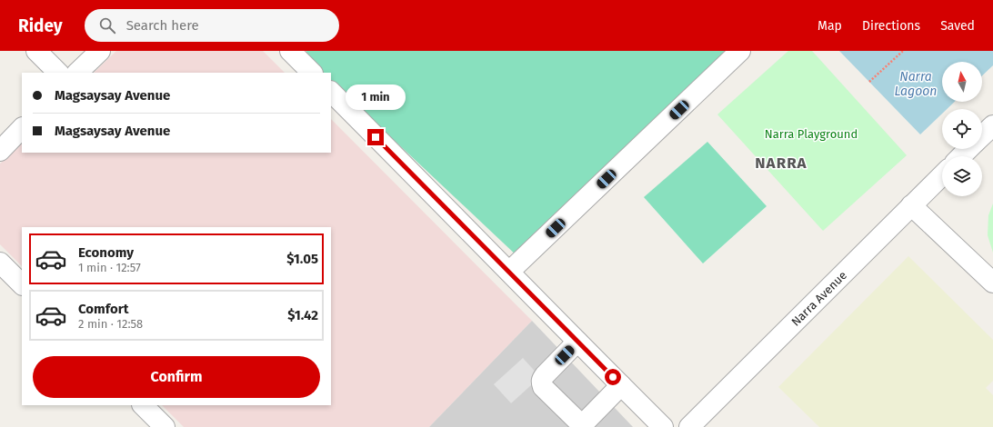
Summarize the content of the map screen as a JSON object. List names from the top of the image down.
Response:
{
  "streets": {
    "street": ["Narra Avenue"]
  },
  "districts": ["NARRA"],
  "water": ["Narra Lagoon"],
  "parks": ["Narra Playground"],
  "north": "top",
  "page": {
    "header": "Ridey",
    "search": "Search here",
    "nav": ["Map", "Directions", "Saved"],
    "banner": ["Magsaysay Avenue", "Magsaysay Avenue"],
    "bubble": "1 min",
    "list": [
      {
        "name": "Economy",
        "note": "1 min · 12:57",
        "value": "$1.05"
      },
      {
        "name": "Comfort",
        "note": "2 min · 12:58",
        "value": "$1.42"
      }
    ],
    "buttons": "Confirm"
  }
}
